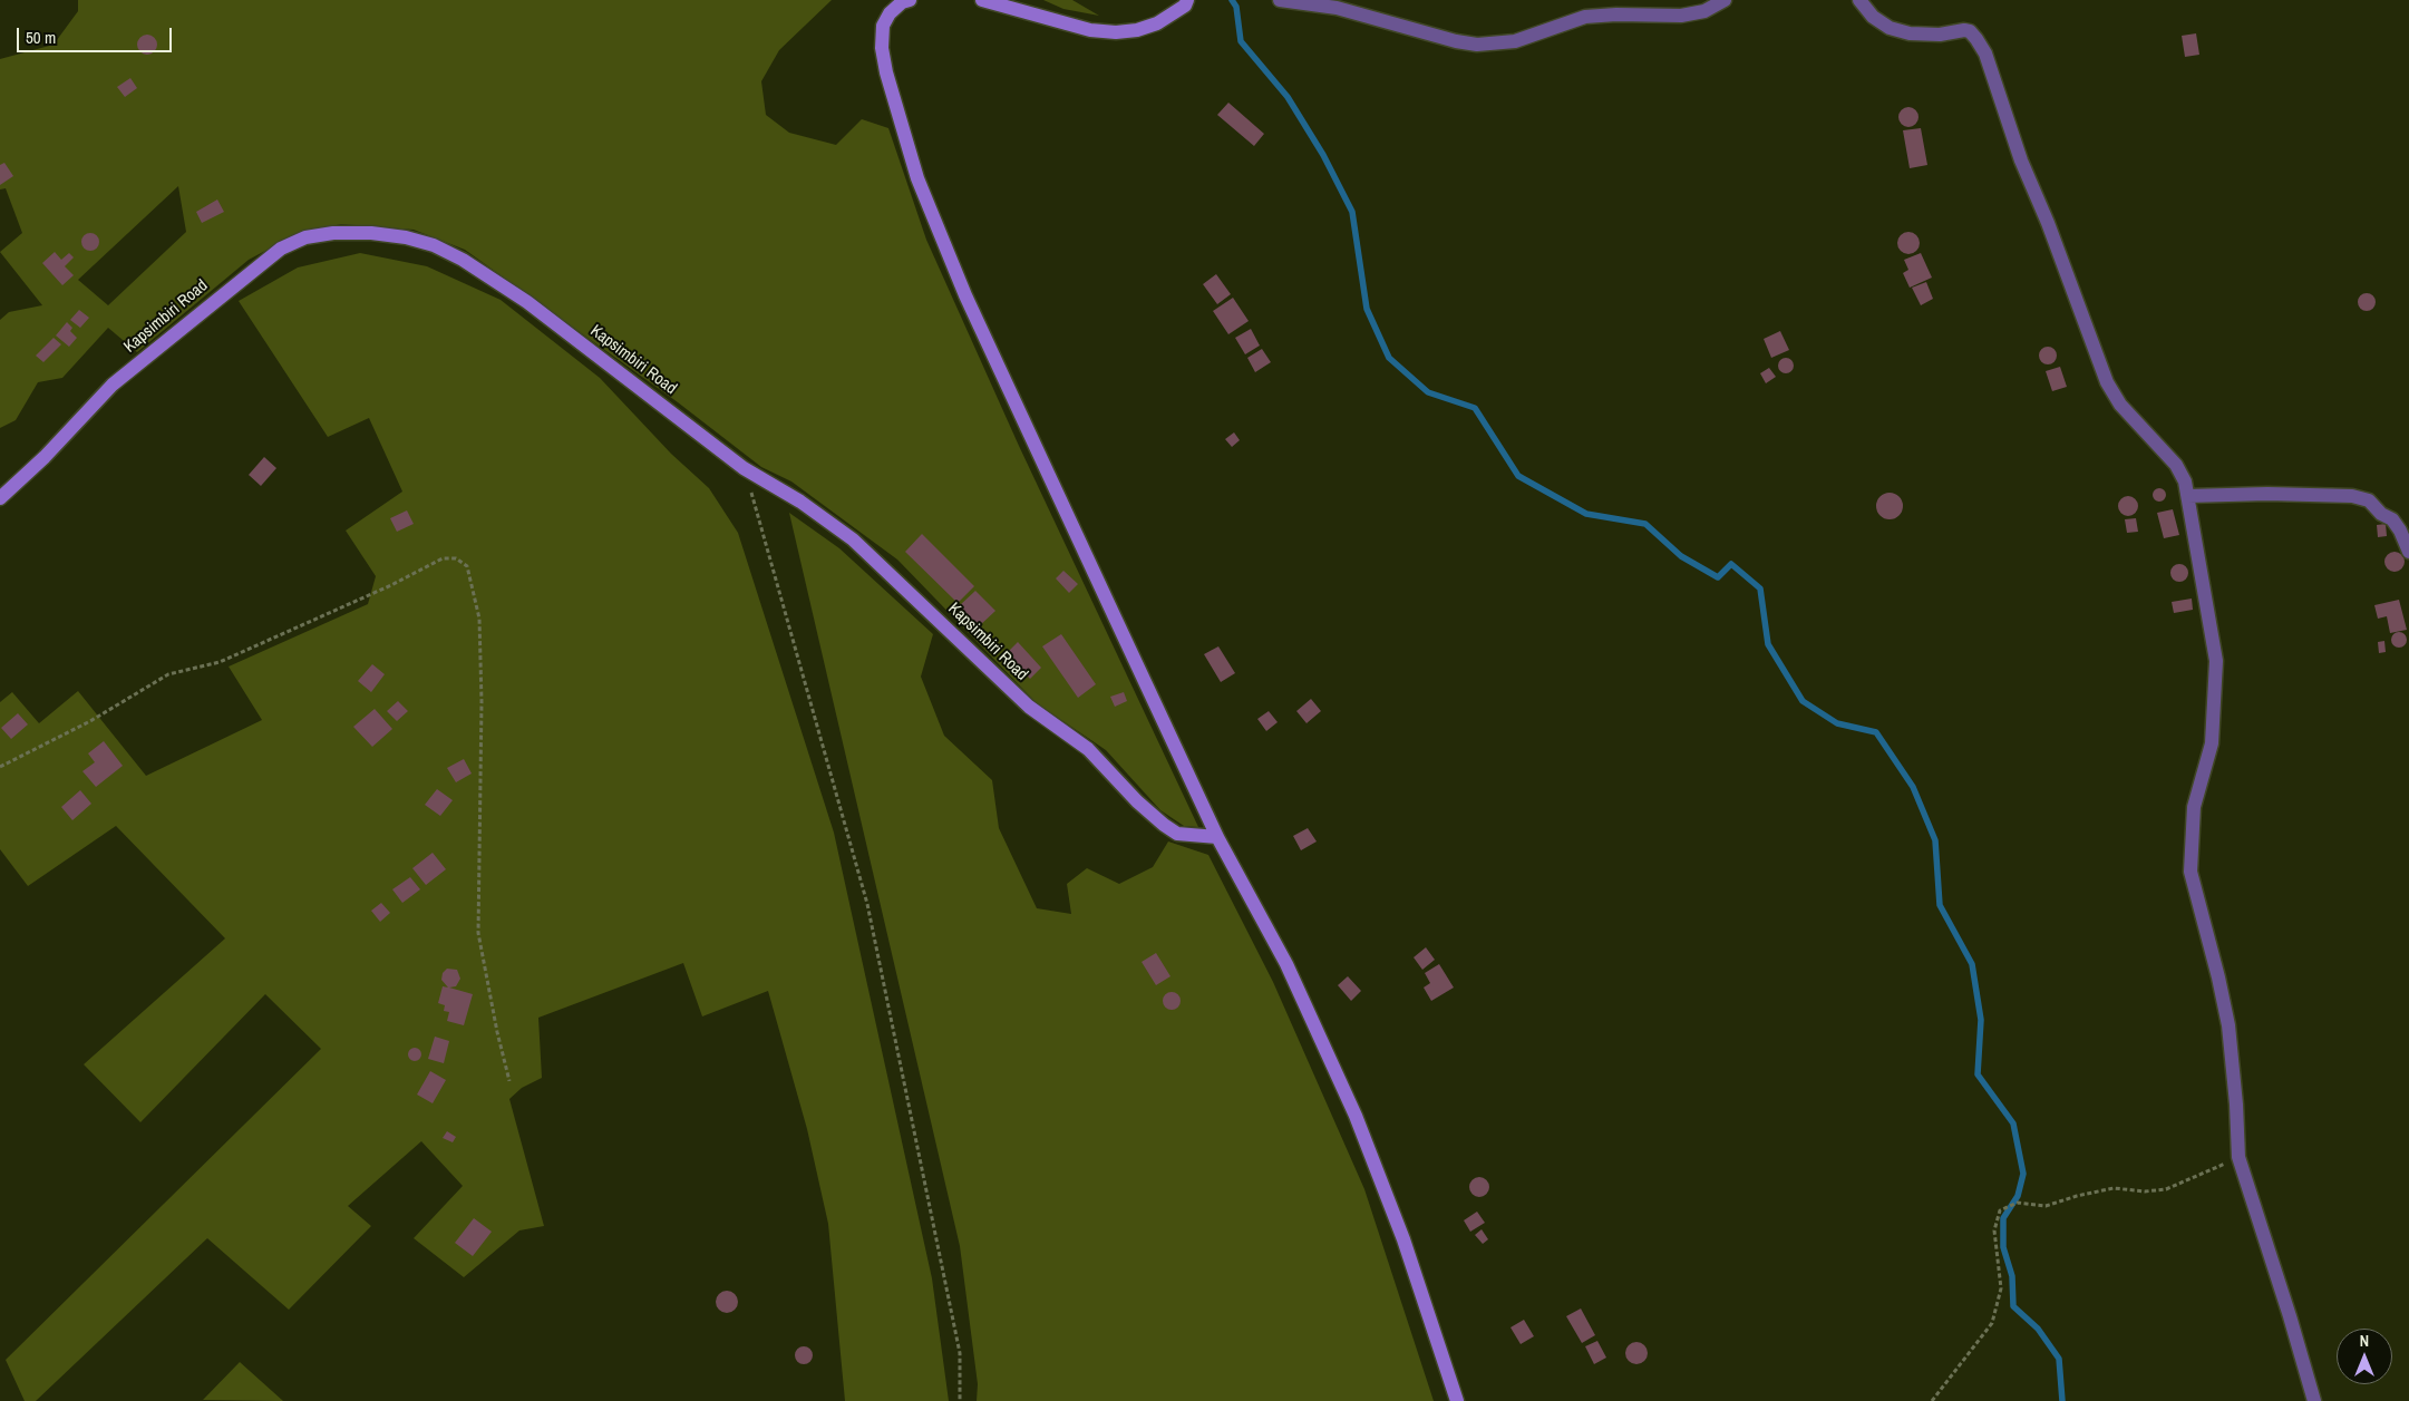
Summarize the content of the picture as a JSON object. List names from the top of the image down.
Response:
{
  "streets": {
    "street": ["Kapsimbiri Road"]
  },
  "scale_bar": "50 m",
  "north": "top"
}
